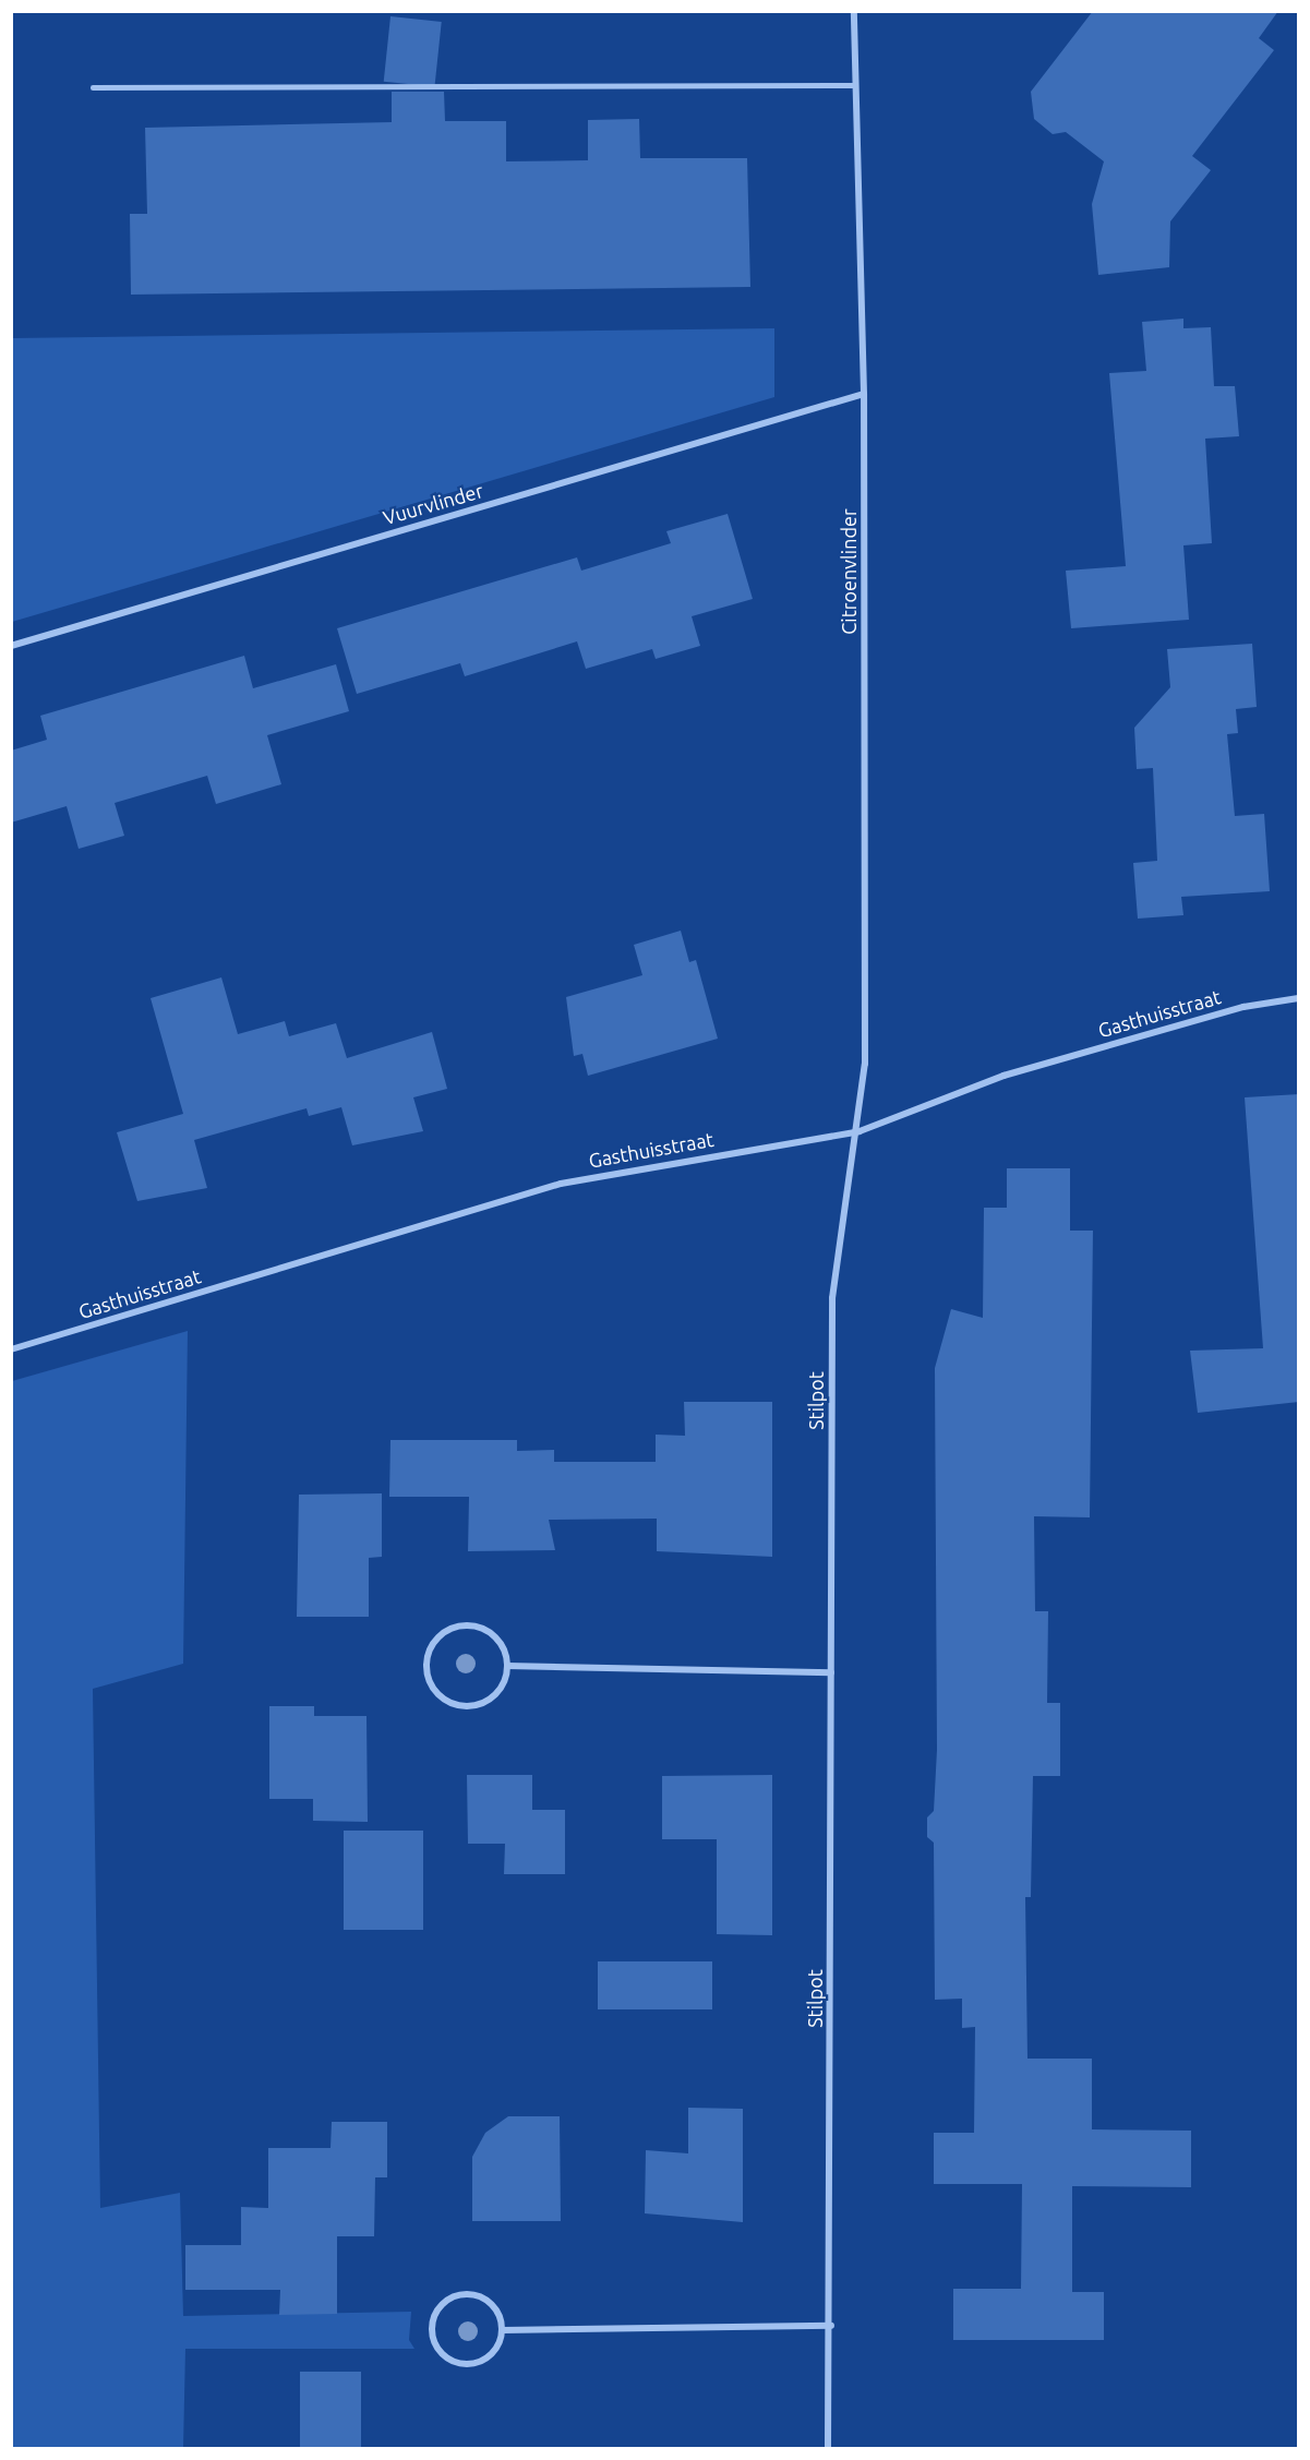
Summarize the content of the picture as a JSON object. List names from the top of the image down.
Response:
{
  "streets": {
    "street": [
      "Vuurvlinder",
      "Citroenvlinder",
      "Gasthuisstraat",
      "Stilpot"
    ]
  },
  "crossings": [
    ["Vuurvlinder", "Citroenvlinder"],
    ["Citroenvlinder", "Gasthuisstraat"],
    ["Citroenvlinder", "Stilpot"],
    ["Gasthuisstraat", "Stilpot"]
  ]
}
